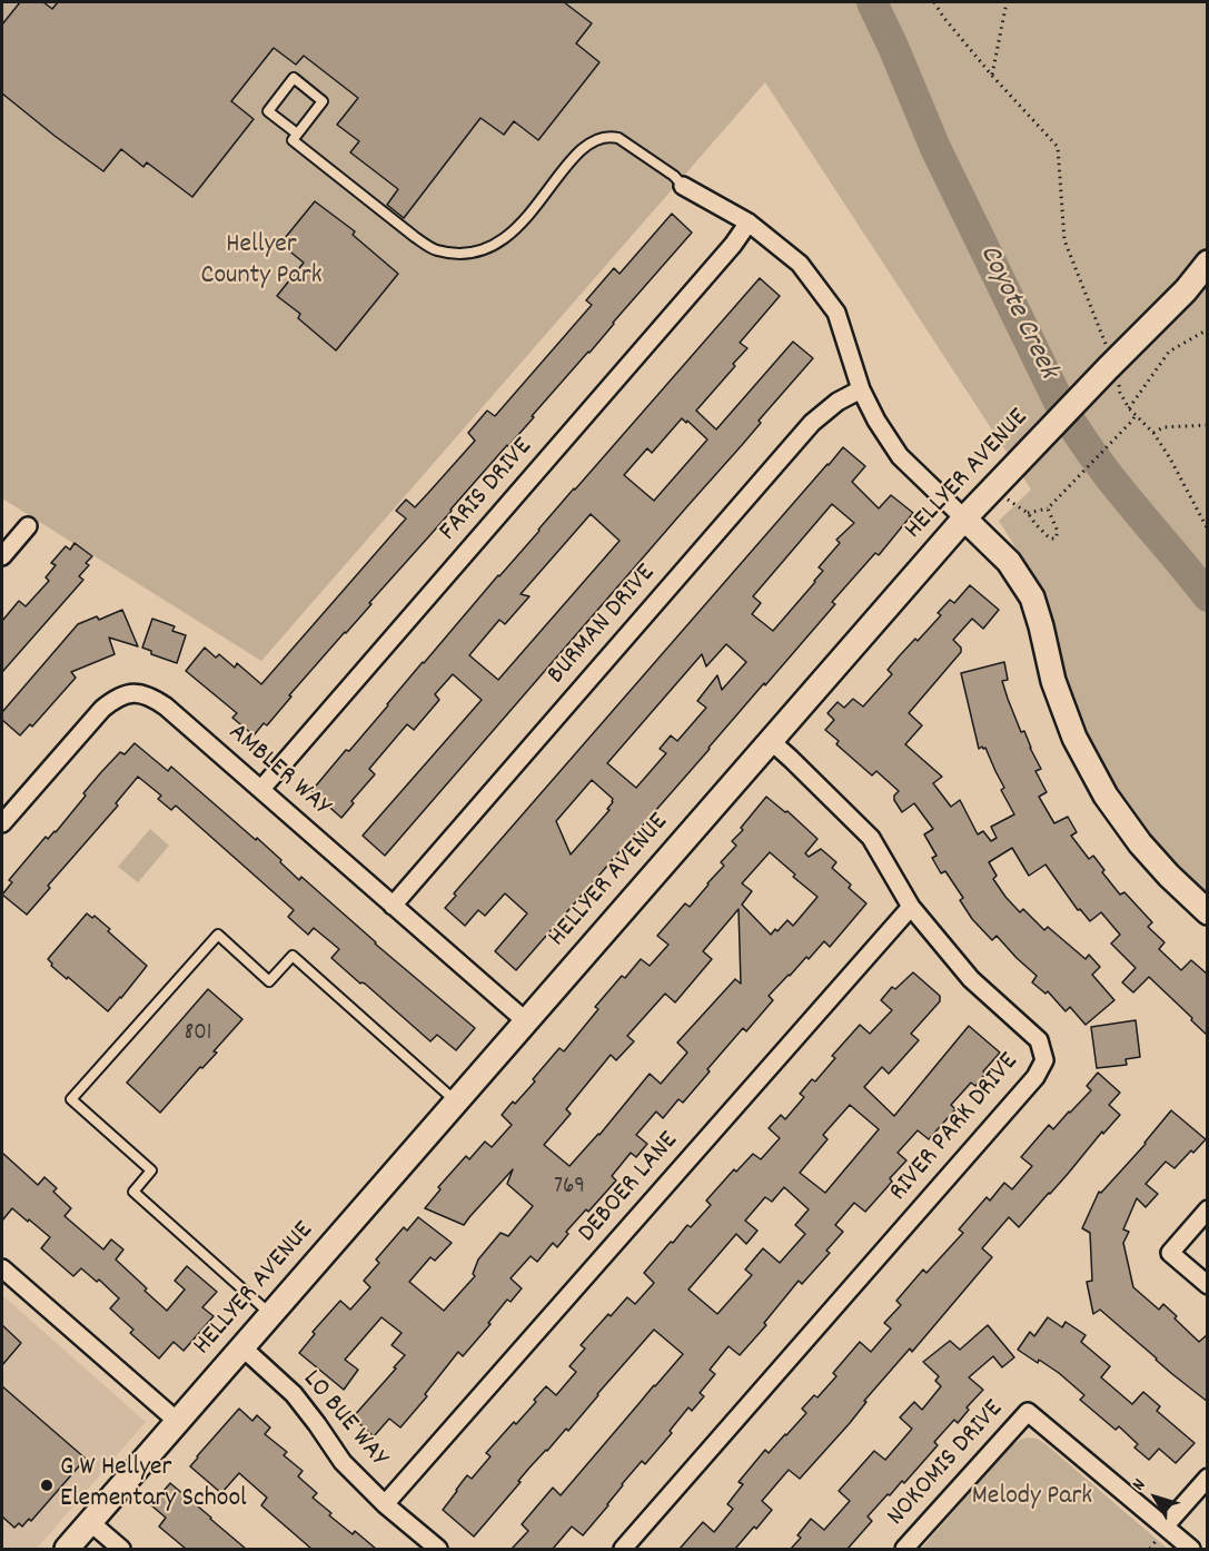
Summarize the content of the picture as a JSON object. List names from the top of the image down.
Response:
{
  "streets": {
    "street": [
      "HELLYER AVENUE",
      "FARIS DRIVE",
      "BURMAN DRIVE",
      "AMBLER WAY",
      "RIVER PARK DRIVE",
      "DEBOER LANE",
      "LO BUE WAY",
      "NOKOMIS DRIVE"
    ]
  },
  "crossings": [
    ["HELLYER AVENUE", "AMBLER WAY"],
    ["HELLYER AVENUE", "RIVER PARK DRIVE"],
    ["HELLYER AVENUE", "LO BUE WAY"],
    ["FARIS DRIVE", "AMBLER WAY"],
    ["BURMAN DRIVE", "AMBLER WAY"],
    ["RIVER PARK DRIVE", "DEBOER LANE"],
    ["DEBOER LANE", "LO BUE WAY"]
  ],
  "water": ["Coyote Creek"],
  "parks": ["Hellyer County Park", "Melody Park"],
  "places": ["G W Hellyer Elementary School"],
  "house_numbers": ["801", "769"],
  "north": "top left"
}
